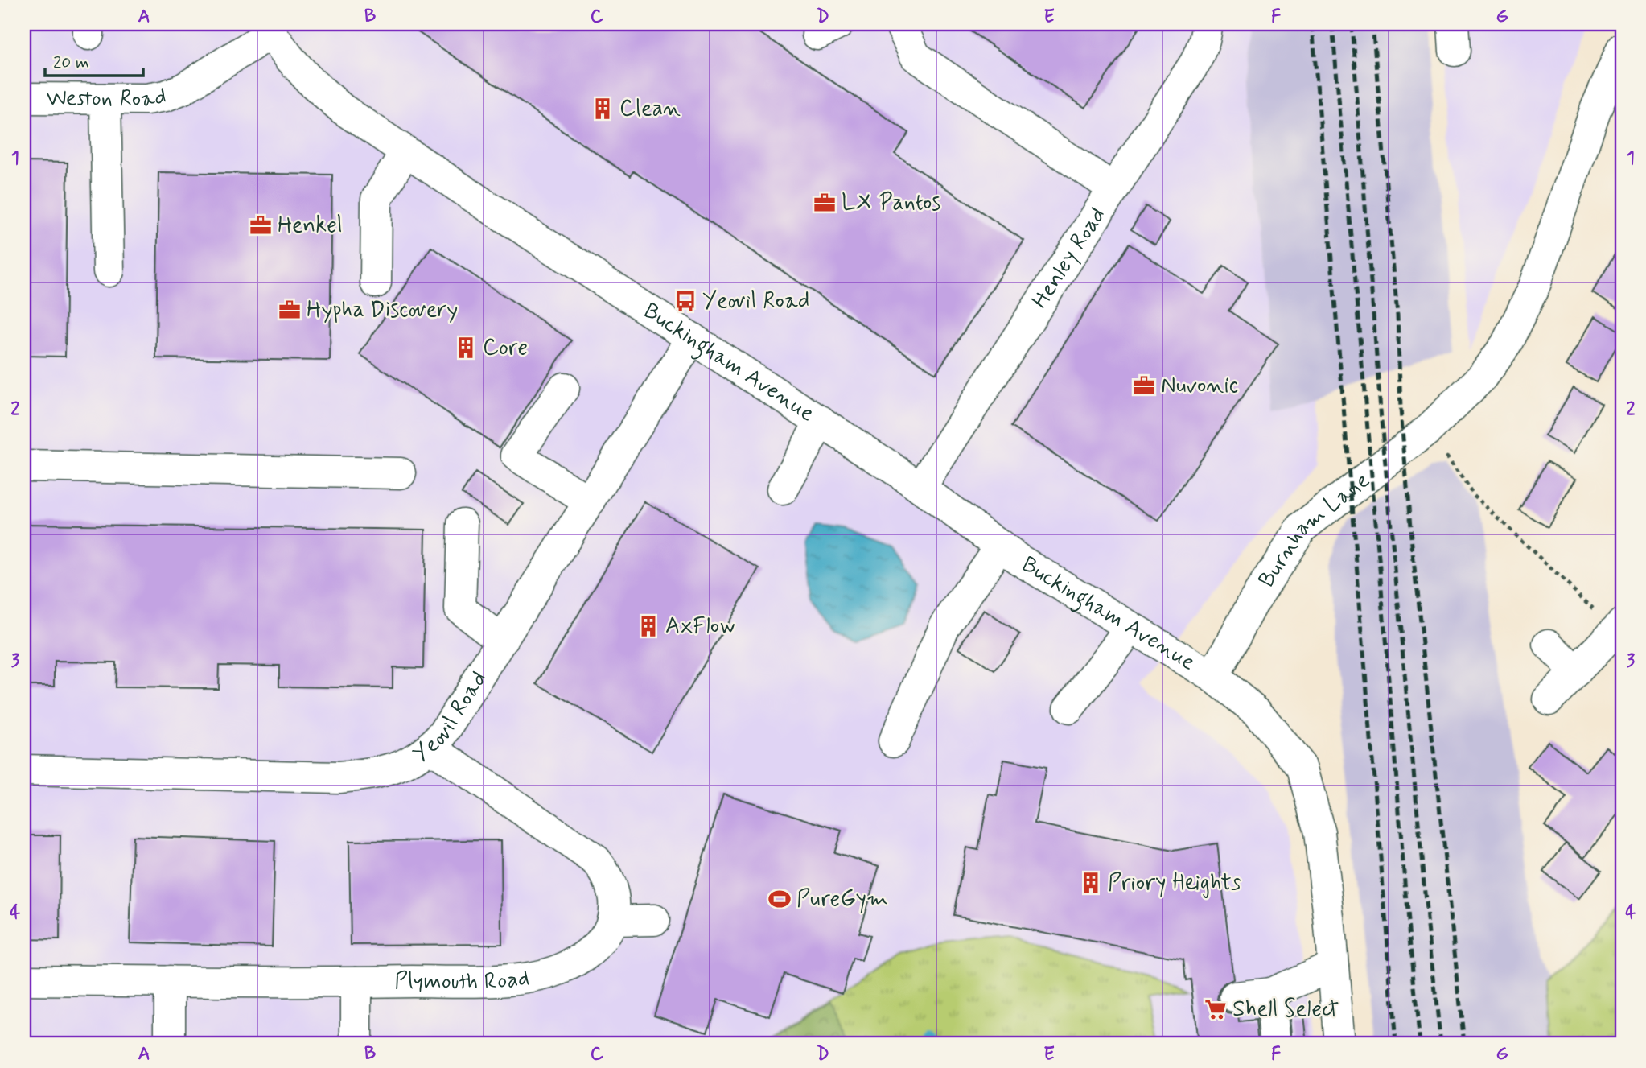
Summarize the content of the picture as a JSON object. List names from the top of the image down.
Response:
{
  "streets": {
    "street": [
      "Weston Road",
      "Henley Road",
      "Buckingham Avenue",
      "Burnham Lane",
      "Yeovil Road",
      "Plymouth Road"
    ]
  },
  "crossings": [
    ["Weston Road", "Buckingham Avenue"],
    ["Henley Road", "Buckingham Avenue"],
    ["Buckingham Avenue", "Burnham Lane"],
    ["Buckingham Avenue", "Yeovil Road"]
  ],
  "places": {
    "building": [
      "Clean",
      "Core",
      "AxFlow",
      "Priory Heights"
    ],
    "office": [
      "LX Pantos",
      "Henkel",
      "Hypha Discovery",
      "Nuvonic"
    ],
    "bus stop": ["Yeovil Road"],
    "sports": ["PureGym"],
    "supermarket": ["Shell Select"]
  },
  "scale_bar": "20 m",
  "grid": {
    "columns": [
      "A",
      "B",
      "C",
      "D",
      "E",
      "F",
      "G"
    ],
    "rows": [
      "1",
      "2",
      "3",
      "4"
    ]
  }
}
